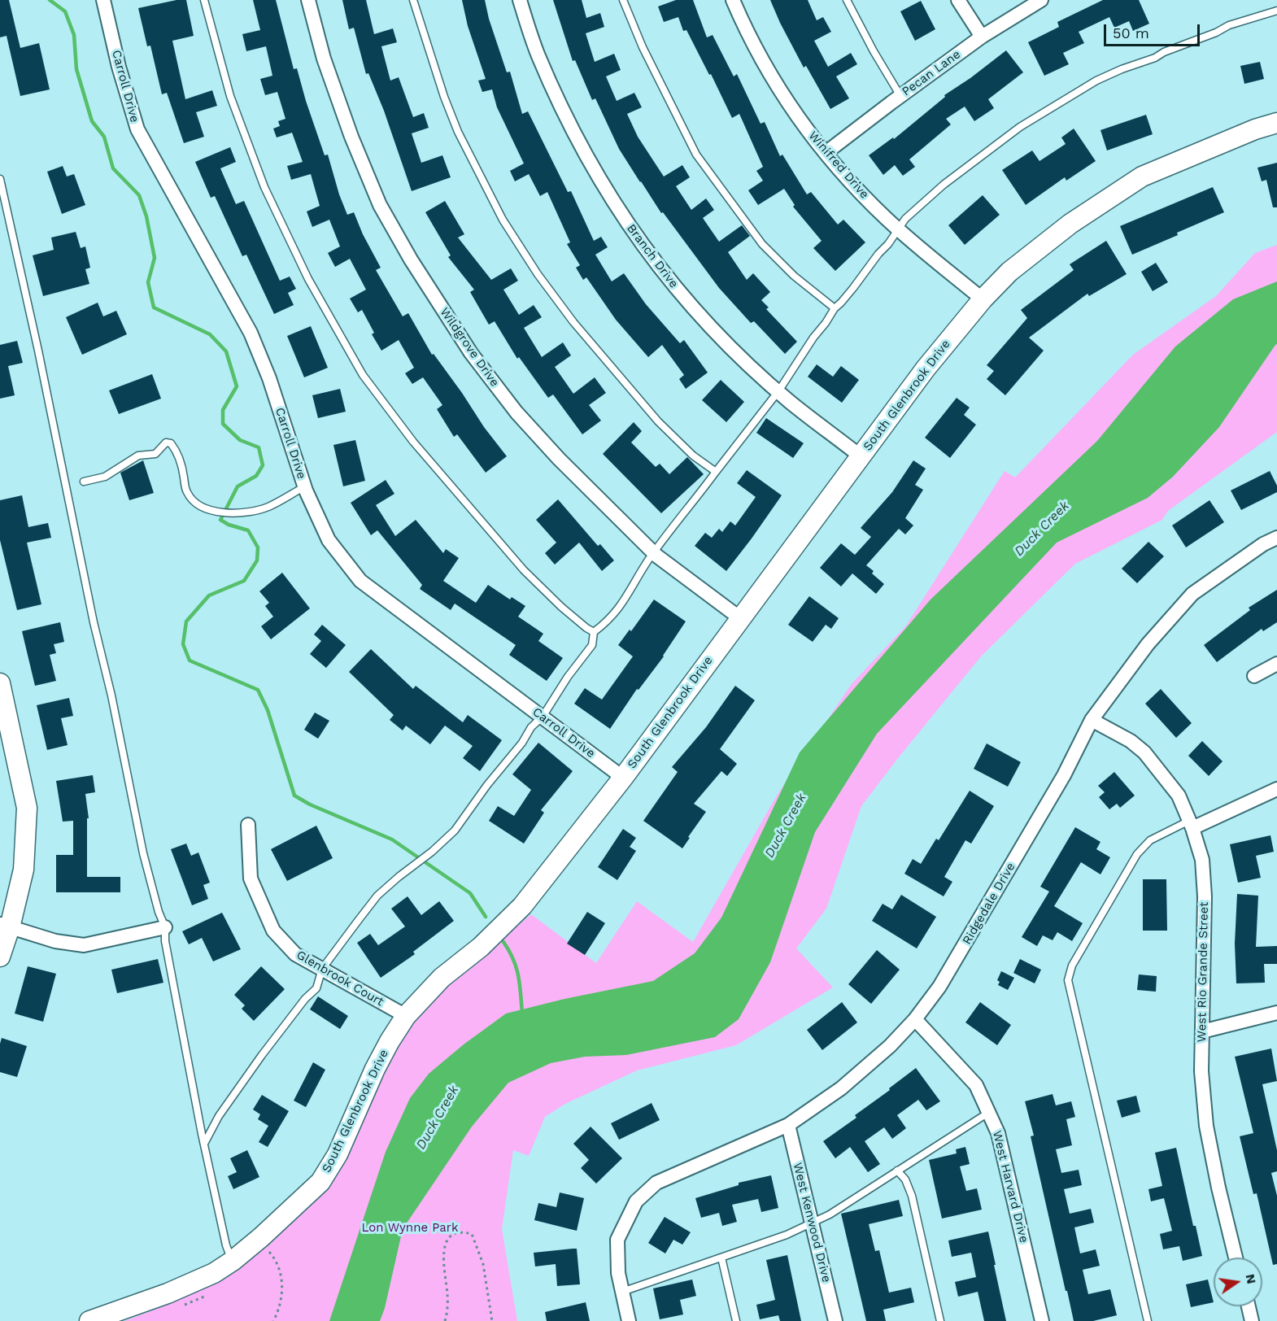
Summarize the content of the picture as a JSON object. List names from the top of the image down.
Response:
{
  "streets": {
    "street": [
      "Pecan Lane",
      "Carroll Drive",
      "Winifred Drive",
      "Branch Drive",
      "Wildgrove Drive",
      "South Glenbrook Drive",
      "Ridgedale Drive",
      "West Rio Grande Street",
      "Glenbrook Court",
      "West Harvard Drive",
      "West Kenwood Drive"
    ]
  },
  "crossings": [
    ["Pecan Lane", "Winifred Drive"],
    ["Carroll Drive", "South Glenbrook Drive"],
    ["Winifred Drive", "South Glenbrook Drive"],
    ["Branch Drive", "South Glenbrook Drive"],
    ["Wildgrove Drive", "South Glenbrook Drive"],
    ["South Glenbrook Drive", "Glenbrook Court"],
    ["Ridgedale Drive", "West Rio Grande Street"],
    ["Ridgedale Drive", "West Harvard Drive"],
    ["Ridgedale Drive", "West Kenwood Drive"]
  ],
  "water": ["Duck Creek"],
  "parks": ["Lon Wynne Park"],
  "scale_bar": "50 m",
  "north": "right"
}
